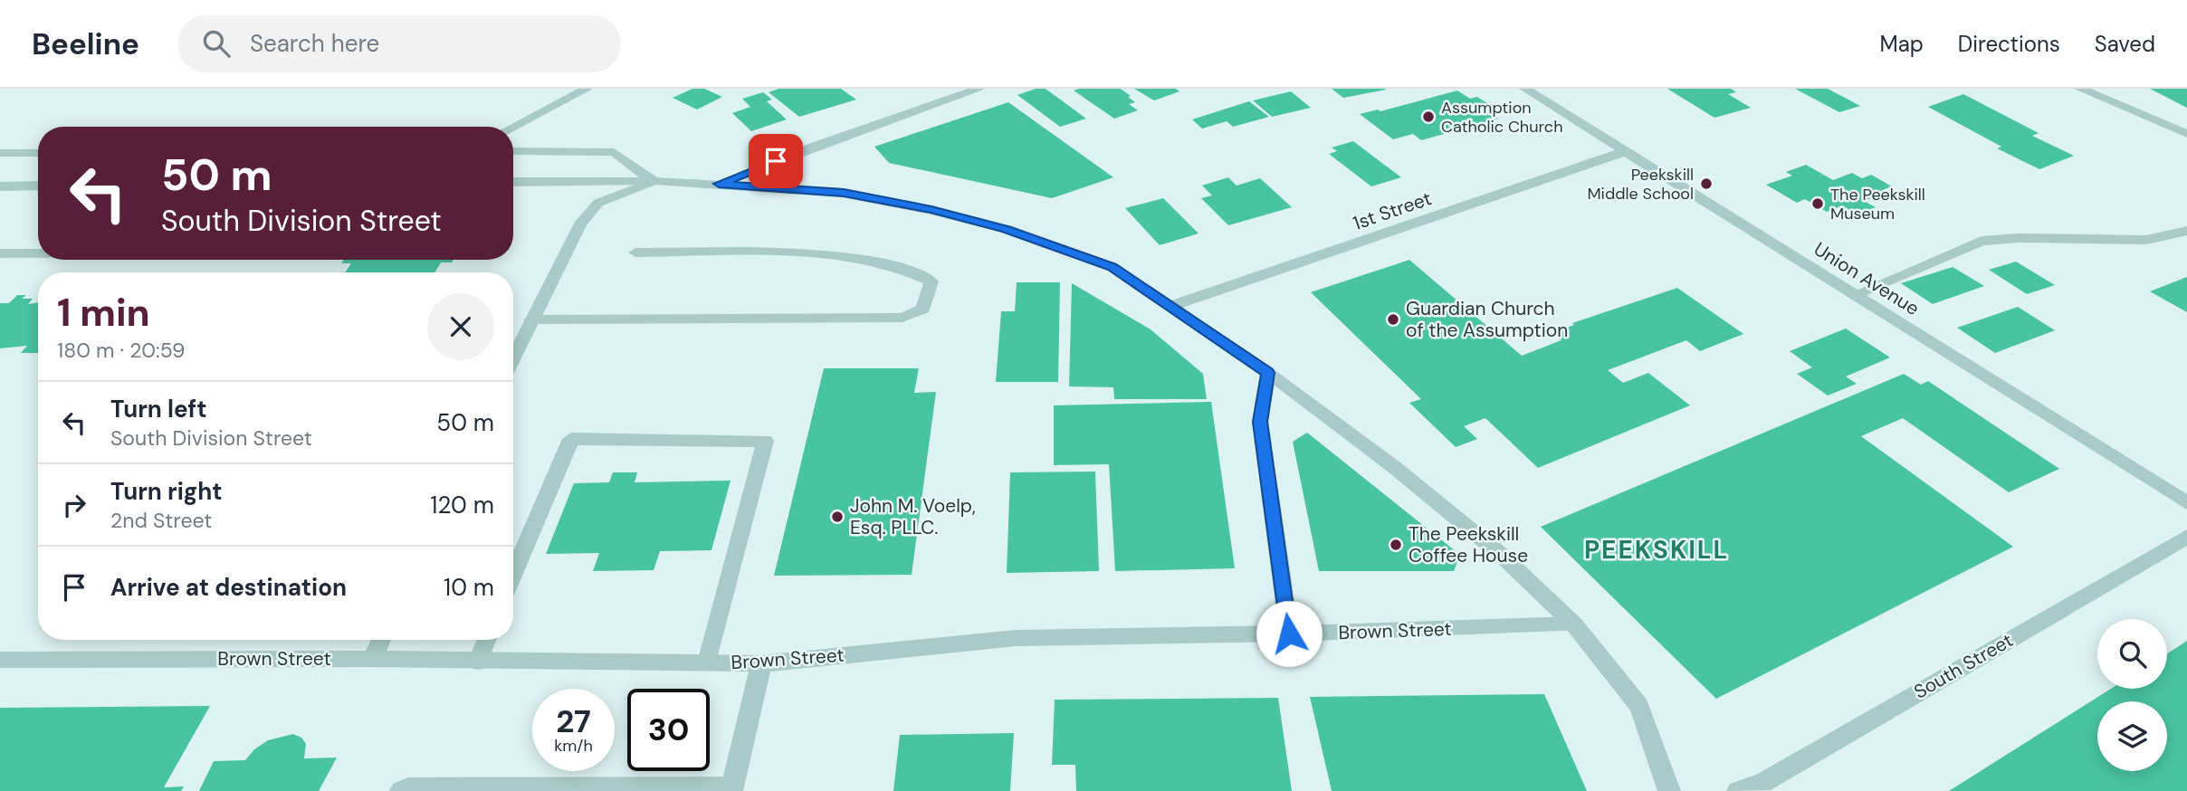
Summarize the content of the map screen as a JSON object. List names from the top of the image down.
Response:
{
  "streets": {
    "street": [
      "1st Street",
      "Union Avenue",
      "Brown Street",
      "South Street"
    ]
  },
  "crossings": [
    ["1st Street", "Union Avenue"]
  ],
  "districts": ["PEEKSKILL"],
  "places": [
    "Assumption Catholic Church",
    "Peekskill Middle School",
    "The Peekskill Museum",
    "Guardian Church of the Assumption",
    "John M. Voelp, Esq. PLLC.",
    "The Peekskill Coffee House"
  ],
  "page": {
    "header": "Beeline",
    "search": "Search here",
    "nav": ["Map", "Directions", "Saved"],
    "turn": ["50 m", "South Division Street"],
    "heading": ["1 min", "180 m · 20:59"],
    "list": [
      {
        "name": "Turn left",
        "note": "South Division Street",
        "value": "50 m"
      },
      {
        "name": "Turn right",
        "note": "2nd Street",
        "value": "120 m"
      },
      {
        "name": "Arrive at destination",
        "value": "10 m"
      }
    ],
    "speed": "27 km/h",
    "limit": "30"
  }
}
